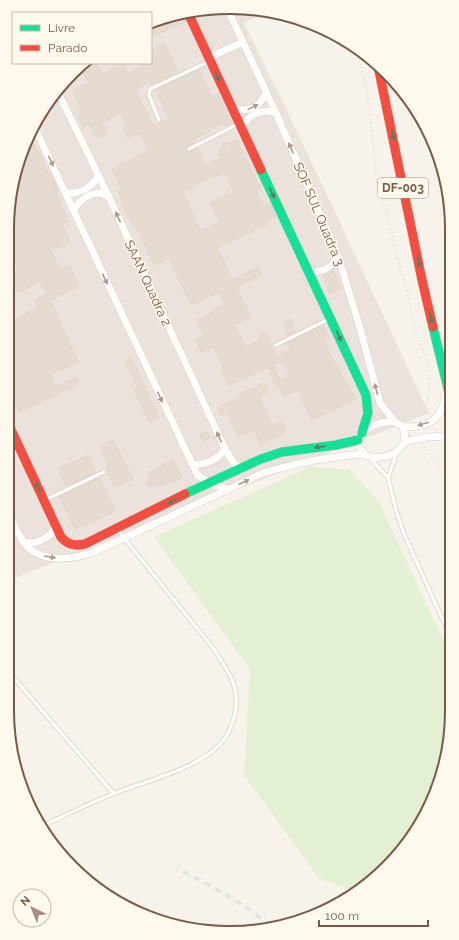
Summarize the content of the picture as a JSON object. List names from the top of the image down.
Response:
{
  "streets": {
    "main road": ["DF-003"],
    "street": ["SOF SUL Quadra 3", "SAAN Quadra 2"]
  },
  "one_way": ["SOF SUL Quadra 3"],
  "legend": ["Livre", "Parado"],
  "scale_bar": "100 m",
  "north": "top left"
}
